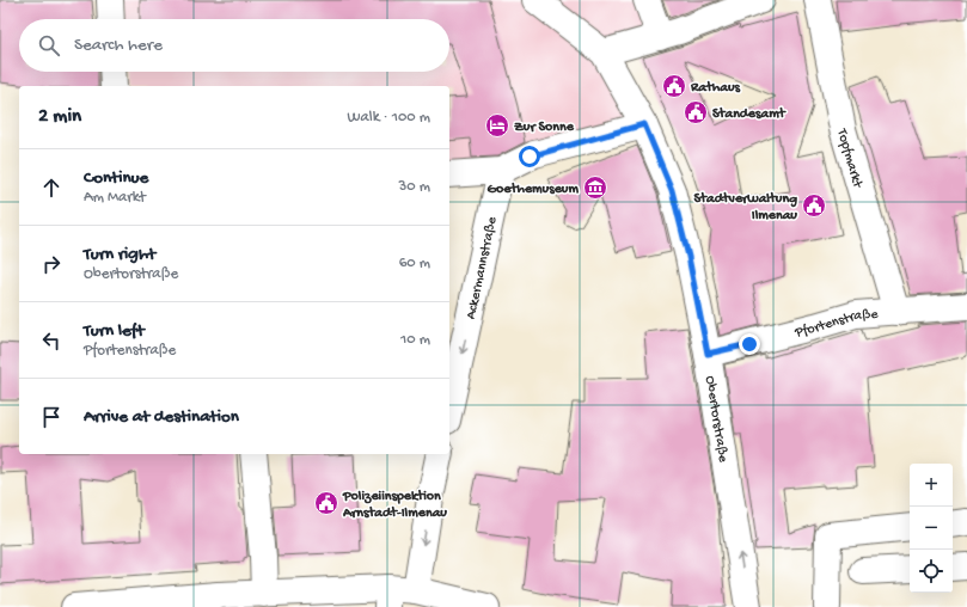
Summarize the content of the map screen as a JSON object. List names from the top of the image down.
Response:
{
  "streets": {
    "street": [
      "Topfmarkt",
      "Ackermannstraße",
      "Pfortenstraße",
      "Obertorstraße"
    ]
  },
  "crossings": [
    ["Topfmarkt", "Pfortenstraße"],
    ["Pfortenstraße", "Obertorstraße"]
  ],
  "one_way": ["Ackermannstraße", "Obertorstraße"],
  "places": {
    "public building": [
      "Rathaus",
      "Standesamt",
      "Stadtverwaltung Ilmenau",
      "Polizeiinspektion Arnstadt-Ilmenau"
    ],
    "hotel": ["Zur Sonne"],
    "museum": ["Goethemuseum"]
  },
  "page": {
    "search": "Search here",
    "heading": ["2 min", "Walk · 100 m"],
    "list": [
      ["Continue", "Am Markt", "30 m"],
      ["Turn right", "Obertorstraße", "60 m"],
      ["Turn left", "Pfortenstraße", "10 m"],
      "Arrive at destination"
    ],
    "map_buttons": ["+", "−"]
  }
}
